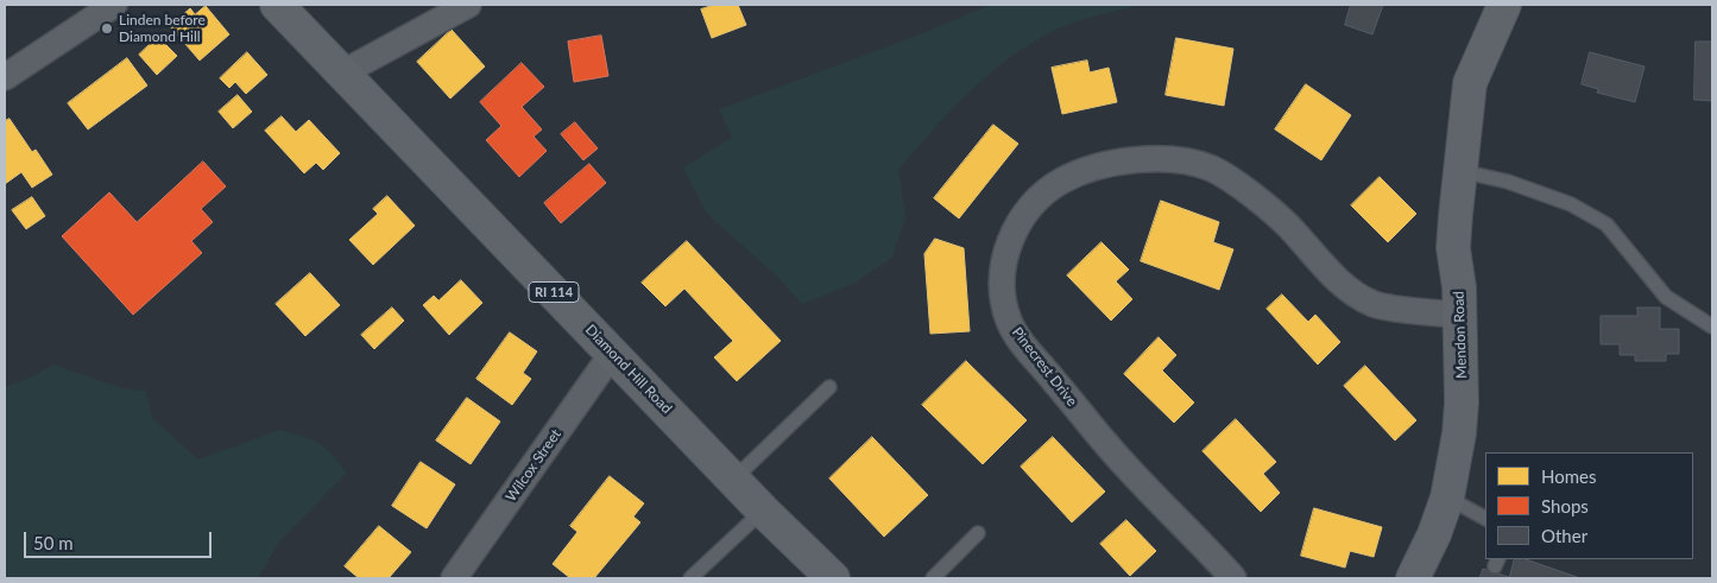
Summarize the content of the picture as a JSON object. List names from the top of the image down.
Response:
{
  "streets": {
    "main road": ["RI 114", "Mendon Road", "Diamond Hill Road"],
    "street": ["Pinecrest Drive", "Wilcox Street"]
  },
  "crossings": [
    ["Mendon Road", "Pinecrest Drive"],
    ["Diamond Hill Road", "Wilcox Street"]
  ],
  "places": ["Linden before Diamond Hill"],
  "legend": ["Homes", "Shops", "Other"],
  "scale_bar": "50 m"
}
